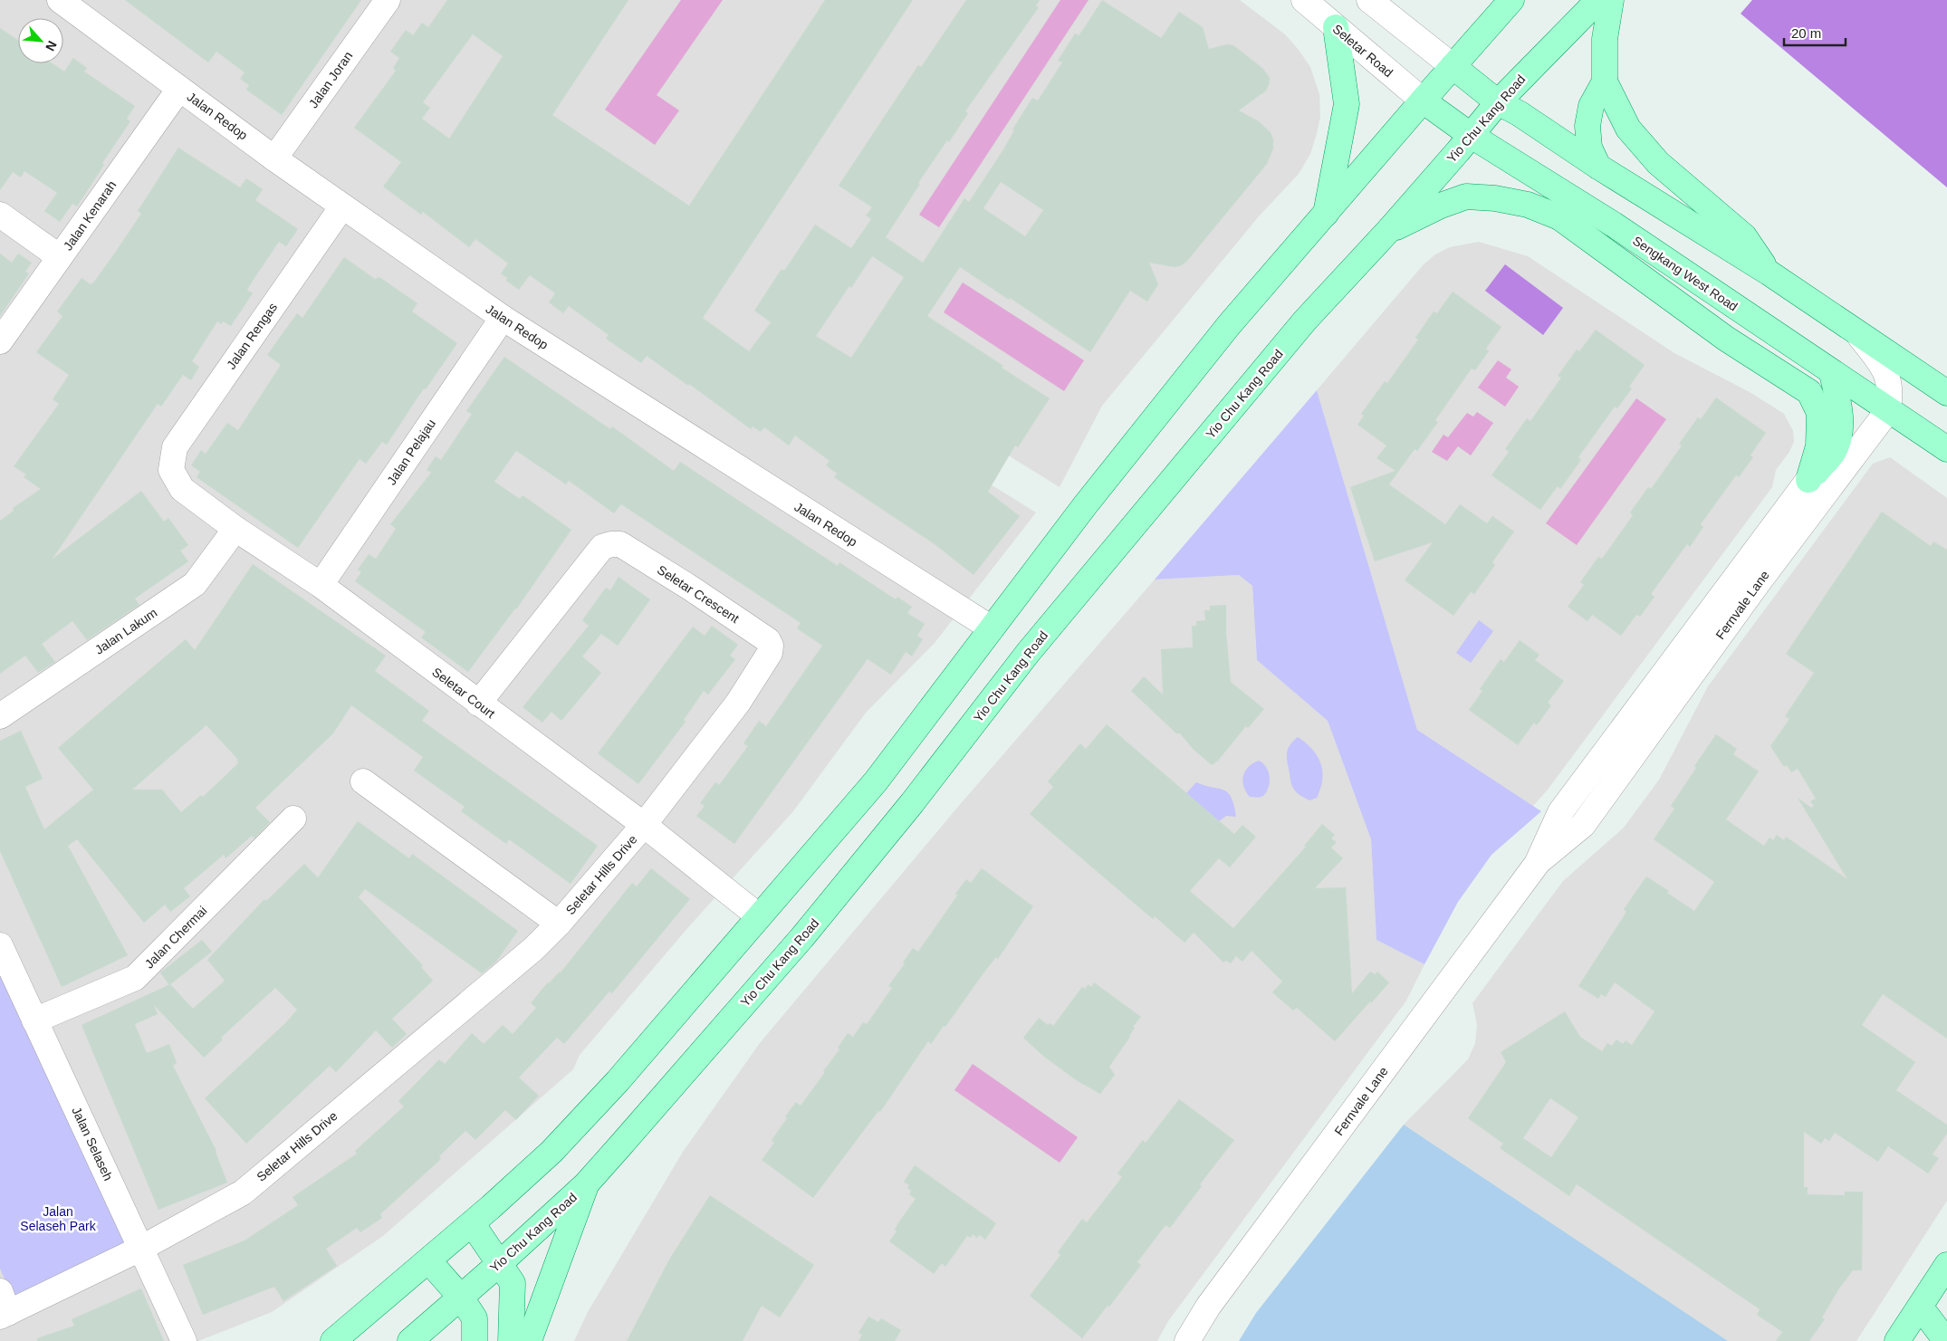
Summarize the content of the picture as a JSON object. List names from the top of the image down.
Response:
{
  "streets": {
    "main road": ["Yio Chu Kang Road", "Sengkang West Road"],
    "street": [
      "Seletar Road",
      "Jalan Joran",
      "Jalan Redop",
      "Jalan Kenarah",
      "Jalan Rengas",
      "Jalan Pelajau",
      "Seletar Crescent",
      "Fernvale Lane",
      "Jalan Lakum",
      "Seletar Court",
      "Seletar Hills Drive",
      "Jalan Chermai",
      "Jalan Selaseh"
    ]
  },
  "crossings": [
    ["Seletar Road", "Sengkang West Road"],
    ["Jalan Joran", "Jalan Redop"],
    ["Jalan Redop", "Jalan Kenarah"],
    ["Jalan Redop", "Jalan Rengas"],
    ["Jalan Redop", "Jalan Pelajau"],
    ["Yio Chu Kang Road", "Sengkang West Road"],
    ["Sengkang West Road", "Fernvale Lane"],
    ["Jalan Rengas", "Seletar Court"],
    ["Jalan Pelajau", "Seletar Court"],
    ["Seletar Crescent", "Seletar Court"],
    ["Seletar Crescent", "Seletar Hills Drive"],
    ["Jalan Lakum", "Seletar Court"],
    ["Seletar Court", "Seletar Hills Drive"],
    ["Seletar Hills Drive", "Jalan Selaseh"],
    ["Jalan Chermai", "Jalan Selaseh"]
  ],
  "parks": ["Jalan Selaseh Park"],
  "scale_bar": "20 m",
  "north": "bottom right"
}
